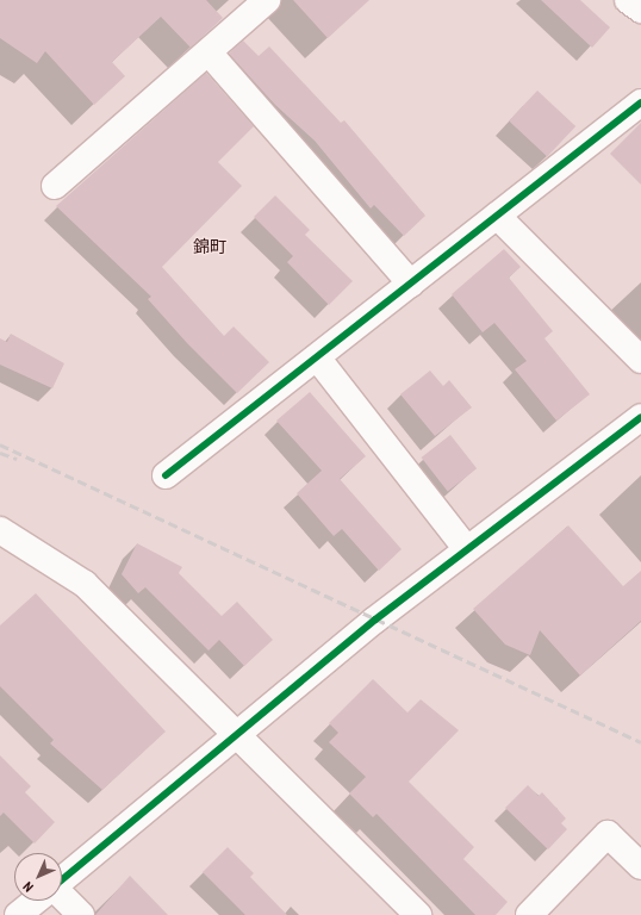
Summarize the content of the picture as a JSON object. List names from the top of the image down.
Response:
{
  "districts": ["錦町"],
  "north": "bottom left"
}
